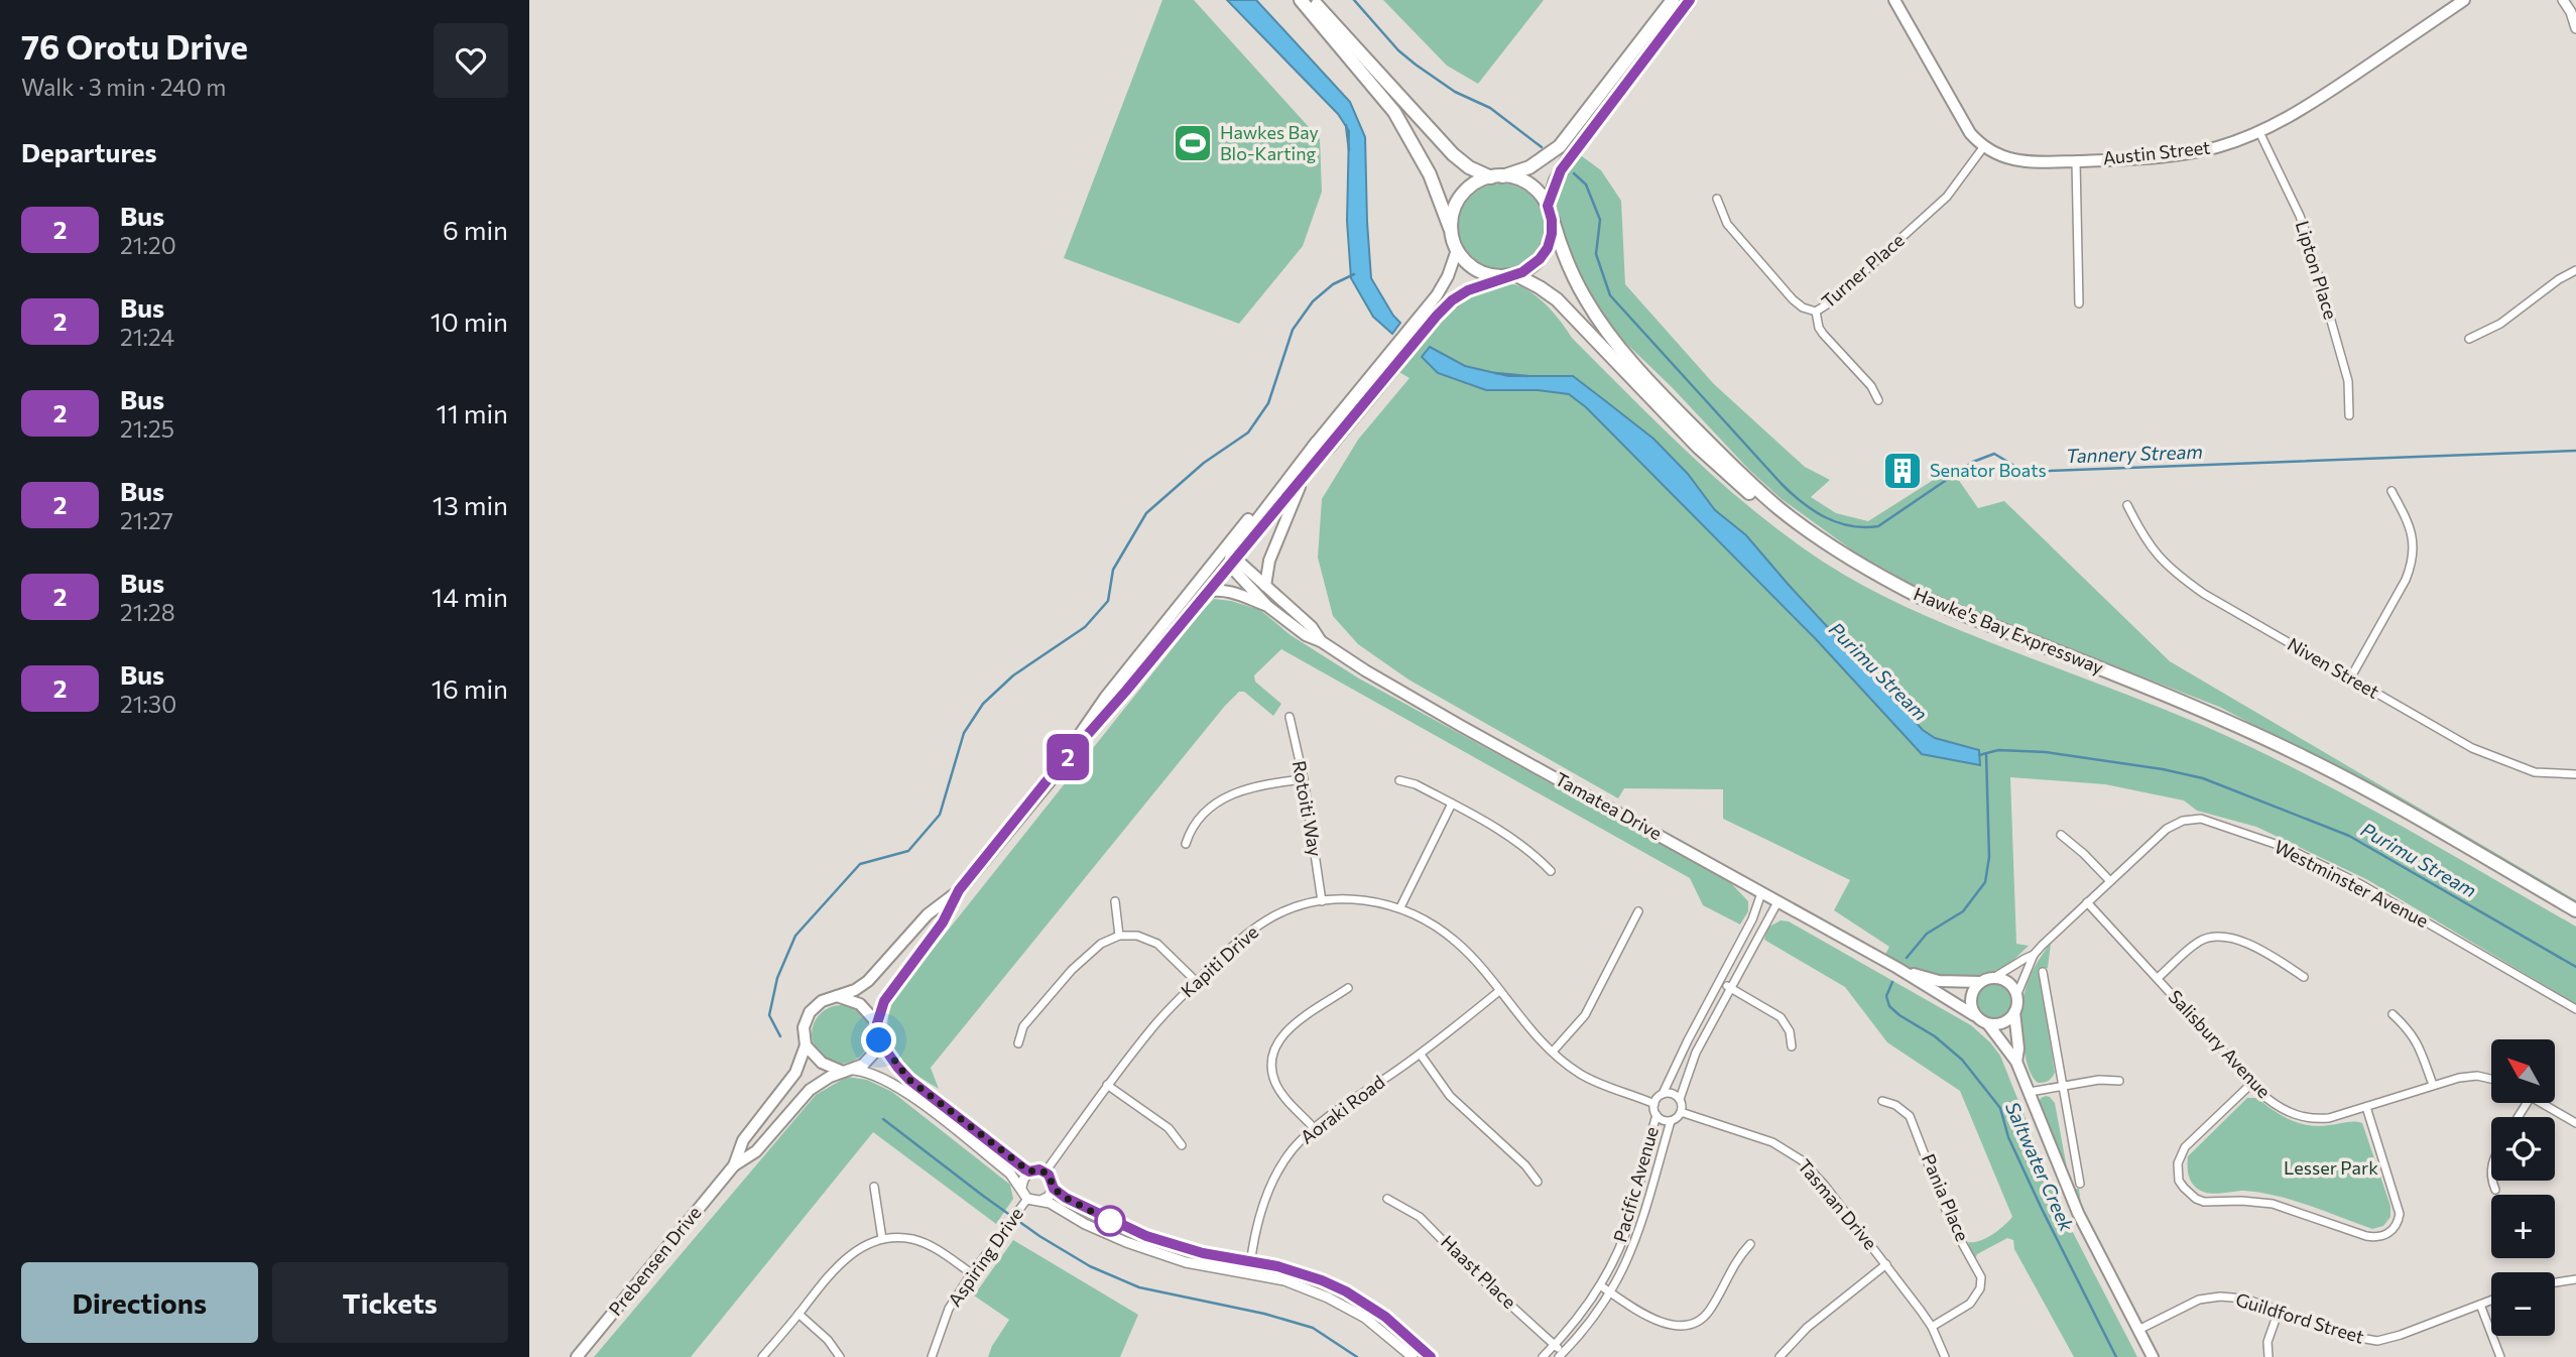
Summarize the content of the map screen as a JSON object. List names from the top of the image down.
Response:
{
  "streets": {
    "main road": [
      "Austin Street",
      "Hawke's Bay Expressway",
      "Tamatea Drive",
      "Prebensen Drive"
    ],
    "street": [
      "Lipton Place",
      "Turner Place",
      "Niven Street",
      "Rotoiti Way",
      "Westminster Avenue",
      "Kapiti Drive",
      "Salisbury Avenue",
      "Aoraki Road",
      "Pacific Avenue",
      "Pania Place",
      "Tasman Drive",
      "Aspiring Drive",
      "Haast Place",
      "Guildford Street"
    ]
  },
  "crossings": [
    ["Austin Street", "Lipton Place"],
    ["Austin Street", "Turner Place"],
    ["Tamatea Drive", "Westminster Avenue"],
    ["Rotoiti Way", "Kapiti Drive"],
    ["Westminster Avenue", "Salisbury Avenue"],
    ["Kapiti Drive", "Aoraki Road"],
    ["Kapiti Drive", "Pacific Avenue"],
    ["Kapiti Drive", "Tasman Drive"],
    ["Kapiti Drive", "Aspiring Drive"],
    ["Pacific Avenue", "Tasman Drive"],
    ["Pacific Avenue", "Haast Place"],
    ["Pania Place", "Tasman Drive"]
  ],
  "water": ["Tannery Stream", "Purimu Stream", "Saltwater Creek"],
  "parks": ["Lesser Park"],
  "places": {
    "sports": ["Hawkes Bay Blo-Karting"],
    "building": ["Senator Boats"]
  },
  "lines": ["bus line 2"],
  "north": "top left",
  "page": {
    "heading": [
      ["76 Orotu Drive", "Walk · 3 min · 240 m"],
      "Departures"
    ],
    "on_map": "2",
    "list": [
      {
        "mark": "2",
        "name": "Bus",
        "note": "21:20",
        "value": "6 min"
      },
      {
        "mark": "2",
        "name": "Bus",
        "note": "21:24",
        "value": "10 min"
      },
      {
        "mark": "2",
        "name": "Bus",
        "note": "21:25",
        "value": "11 min"
      },
      {
        "mark": "2",
        "name": "Bus",
        "note": "21:27",
        "value": "13 min"
      },
      {
        "mark": "2",
        "name": "Bus",
        "note": "21:28",
        "value": "14 min"
      },
      {
        "mark": "2",
        "name": "Bus",
        "note": "21:30",
        "value": "16 min"
      }
    ],
    "map_buttons": ["+", "−"],
    "buttons": ["Directions", "Tickets"]
  }
}
